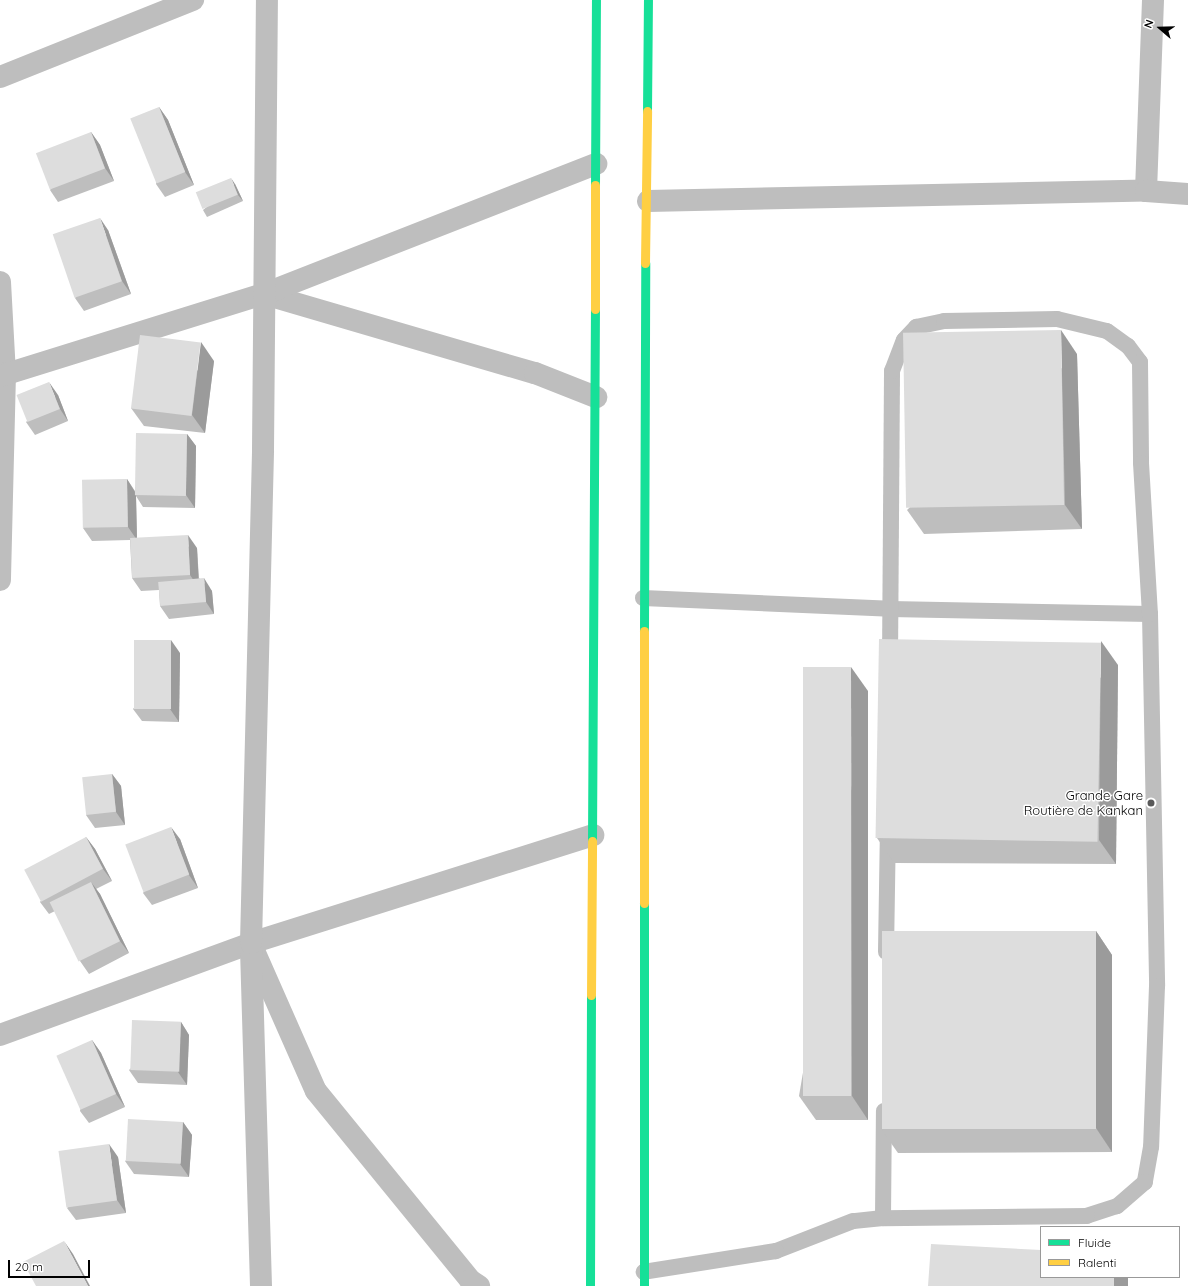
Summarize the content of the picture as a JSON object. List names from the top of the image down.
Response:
{
  "places": ["Grande Gare Routière de Kankan"],
  "legend": ["Fluide", "Ralenti"],
  "scale_bar": "20 m",
  "north": "left"
}
